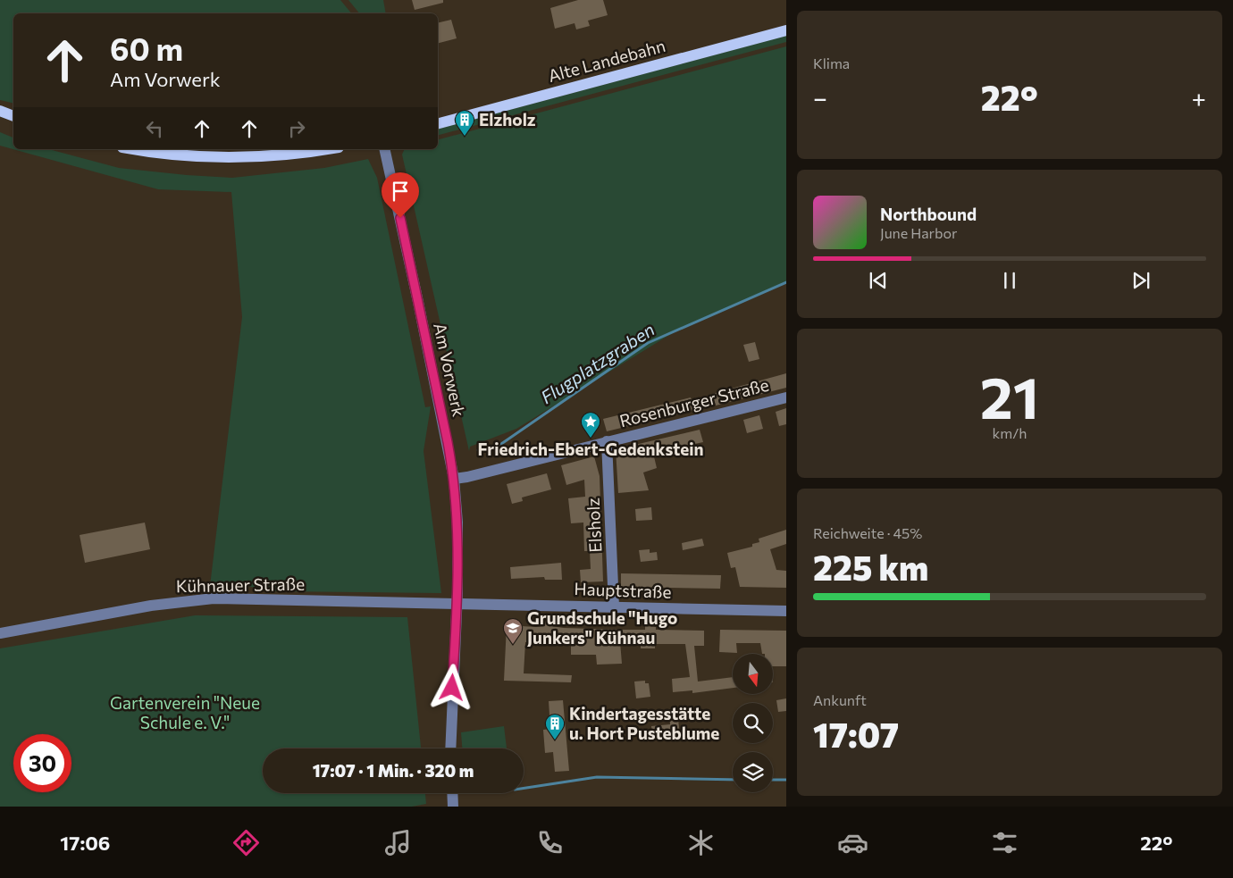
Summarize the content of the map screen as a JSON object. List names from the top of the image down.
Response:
{
  "streets": {
    "main road": ["Alte Landebahn"],
    "street": [
      "Am Vorwerk",
      "Rosenburger Straße",
      "Elsholz",
      "Kühnauer Straße",
      "Hauptstraße"
    ]
  },
  "crossings": [
    ["Am Vorwerk", "Rosenburger Straße"],
    ["Am Vorwerk", "Kühnauer Straße"],
    ["Am Vorwerk", "Hauptstraße"],
    ["Rosenburger Straße", "Elsholz"],
    ["Elsholz", "Hauptstraße"],
    ["Kühnauer Straße", "Hauptstraße"]
  ],
  "water": ["Flugplatzgraben"],
  "parks": ["Gartenverein \"Neue Schule e. V.\""],
  "places": {
    "building": ["Elzholz", "Kindertagesstätte u. Hort Pusteblume"],
    "place": ["Friedrich-Ebert-Gedenkstein"],
    "school or university": ["Grundschule \"Hugo Junkers\" Kühnau"]
  },
  "north": "bottom",
  "page": {
    "tile": [
      "Klima",
      ["21", "km/h"],
      ["Reichweite · 45%", "225 km"],
      ["Ankunft", "17:07"]
    ],
    "turn": ["60 m", "Am Vorwerk"],
    "heat": ["−", "22°", "+"],
    "song": ["Northbound", "June Harbor"],
    "limit": "30",
    "trip": "17:07 · 1 Min. · 320 m",
    "tabs": ["17:06", "22°"]
  }
}
